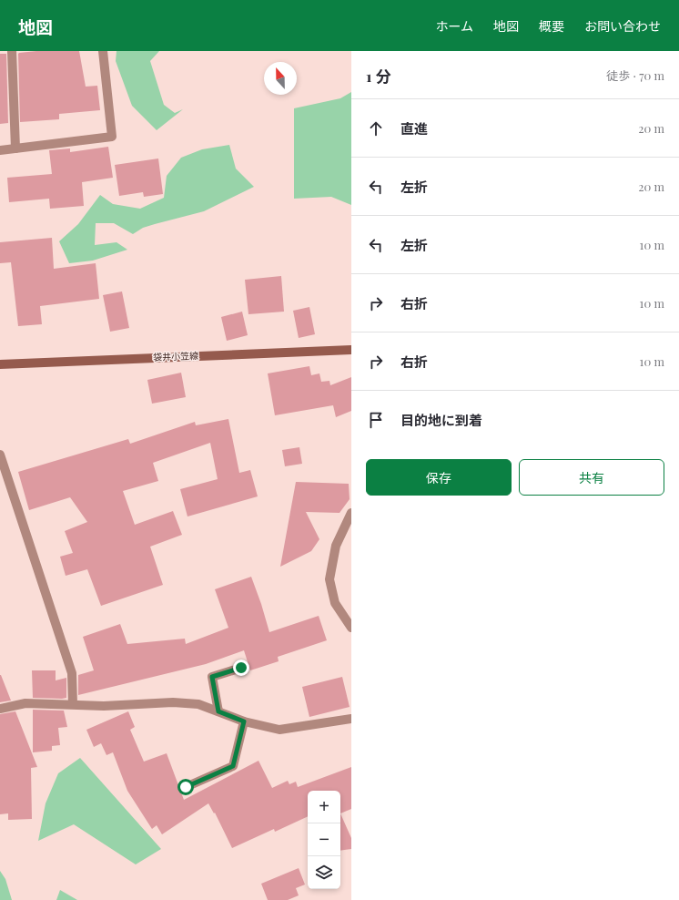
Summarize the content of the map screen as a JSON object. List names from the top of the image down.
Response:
{
  "streets": {
    "main road": ["袋井小笠線"]
  },
  "north": "top",
  "page": {
    "header": "地図",
    "nav": [
      "ホーム",
      "地図",
      "概要",
      "お問い合わせ"
    ],
    "heading": ["1 分", "徒歩 · 70 m"],
    "list": [
      ["直進", "20 m"],
      ["左折", "20 m"],
      ["左折", "10 m"],
      ["右折", "10 m"],
      ["右折", "10 m"],
      "目的地に到着"
    ],
    "buttons": ["保存", "共有"],
    "map_buttons": ["+", "−"]
  }
}
